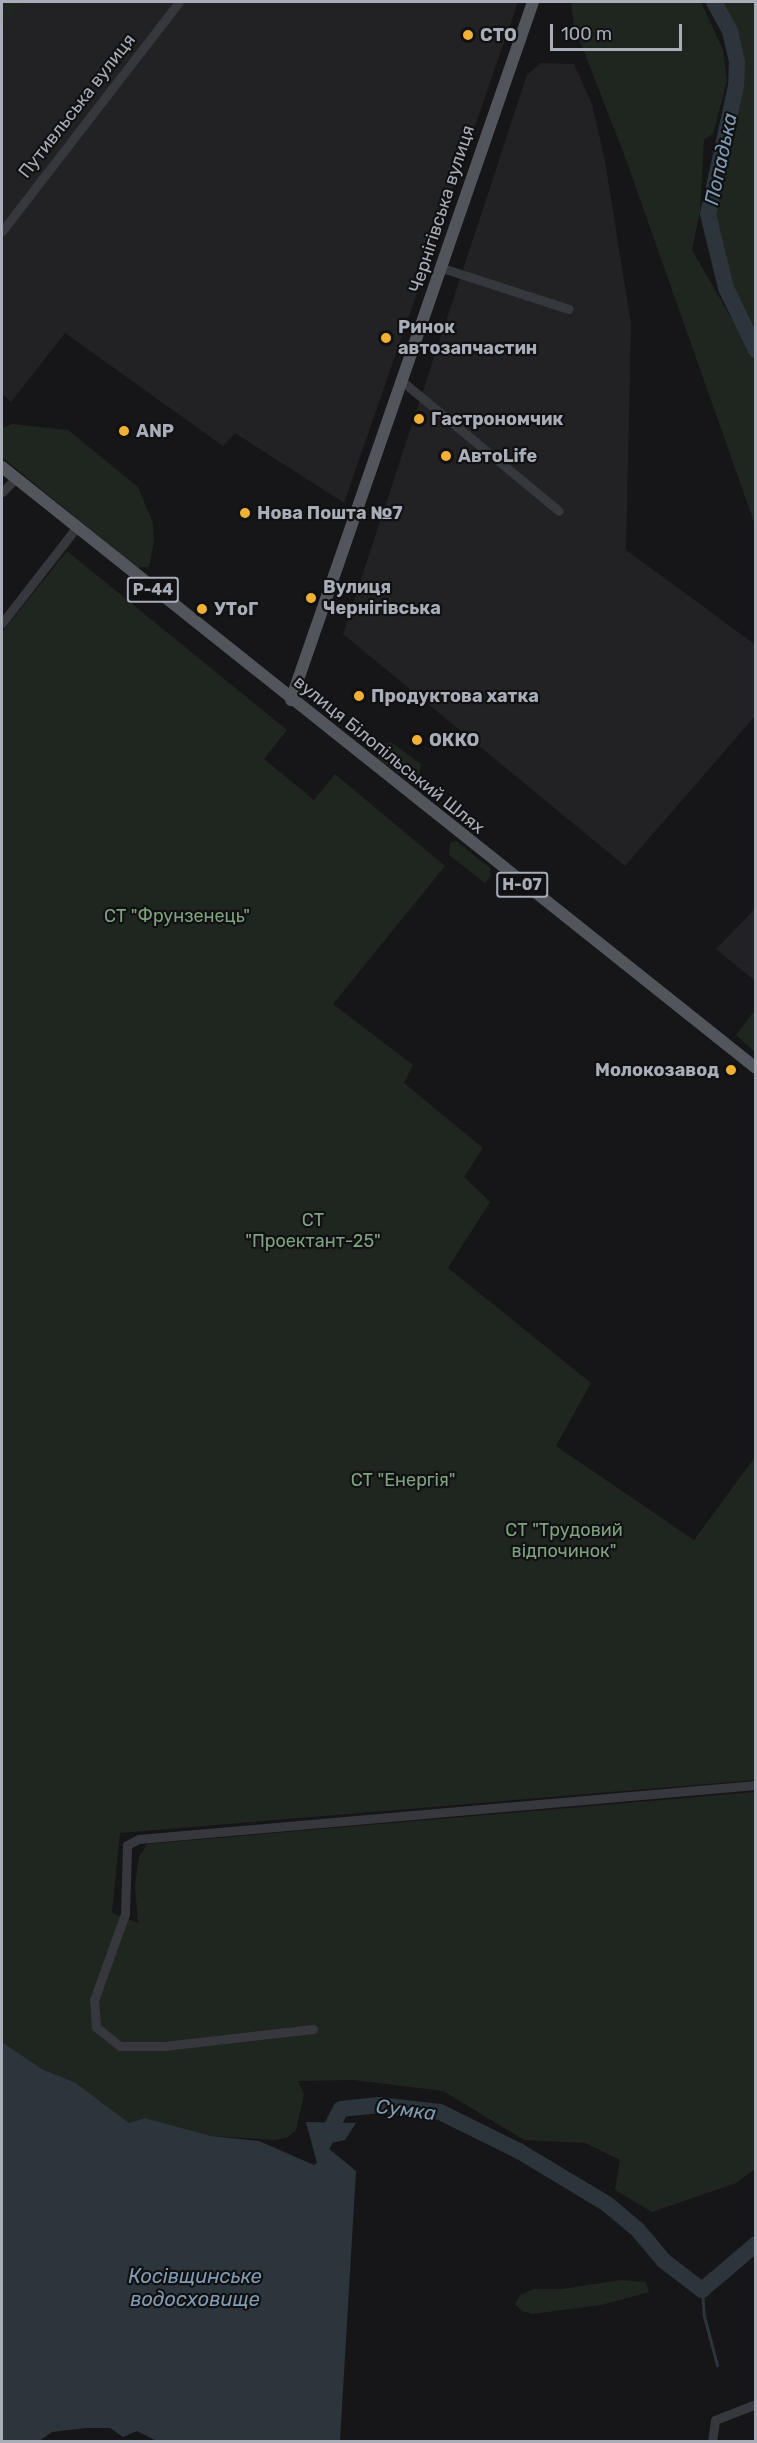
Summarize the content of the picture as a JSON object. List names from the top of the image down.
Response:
{
  "streets": {
    "main road": [
      "Чернігівська вулиця",
      "Р-44",
      "вулиця Білопільський Шлях",
      "Н-07"
    ],
    "street": ["Путивльська вулиця"]
  },
  "crossings": [
    ["Чернігівська вулиця", "вулиця Білопільський Шлях"]
  ],
  "water": ["Попадька", "Сумка", "Косівщинське водосховище"],
  "parks": [
    "СТ \"Фрунзенець\"",
    "СТ \"Проектант-25\"",
    "СТ \"Енергія\"",
    "СТ \"Трудовий відпочинок\""
  ],
  "places": [
    "СТО",
    "Ринок автозапчастин",
    "Гастрономчик",
    "ANP",
    "АвтоLife",
    "Нова Пошта №7",
    "Вулиця Чернігівська",
    "УТоГ",
    "Продуктова хатка",
    "ОККО",
    "Молокозавод"
  ],
  "scale_bar": "100 m"
}
